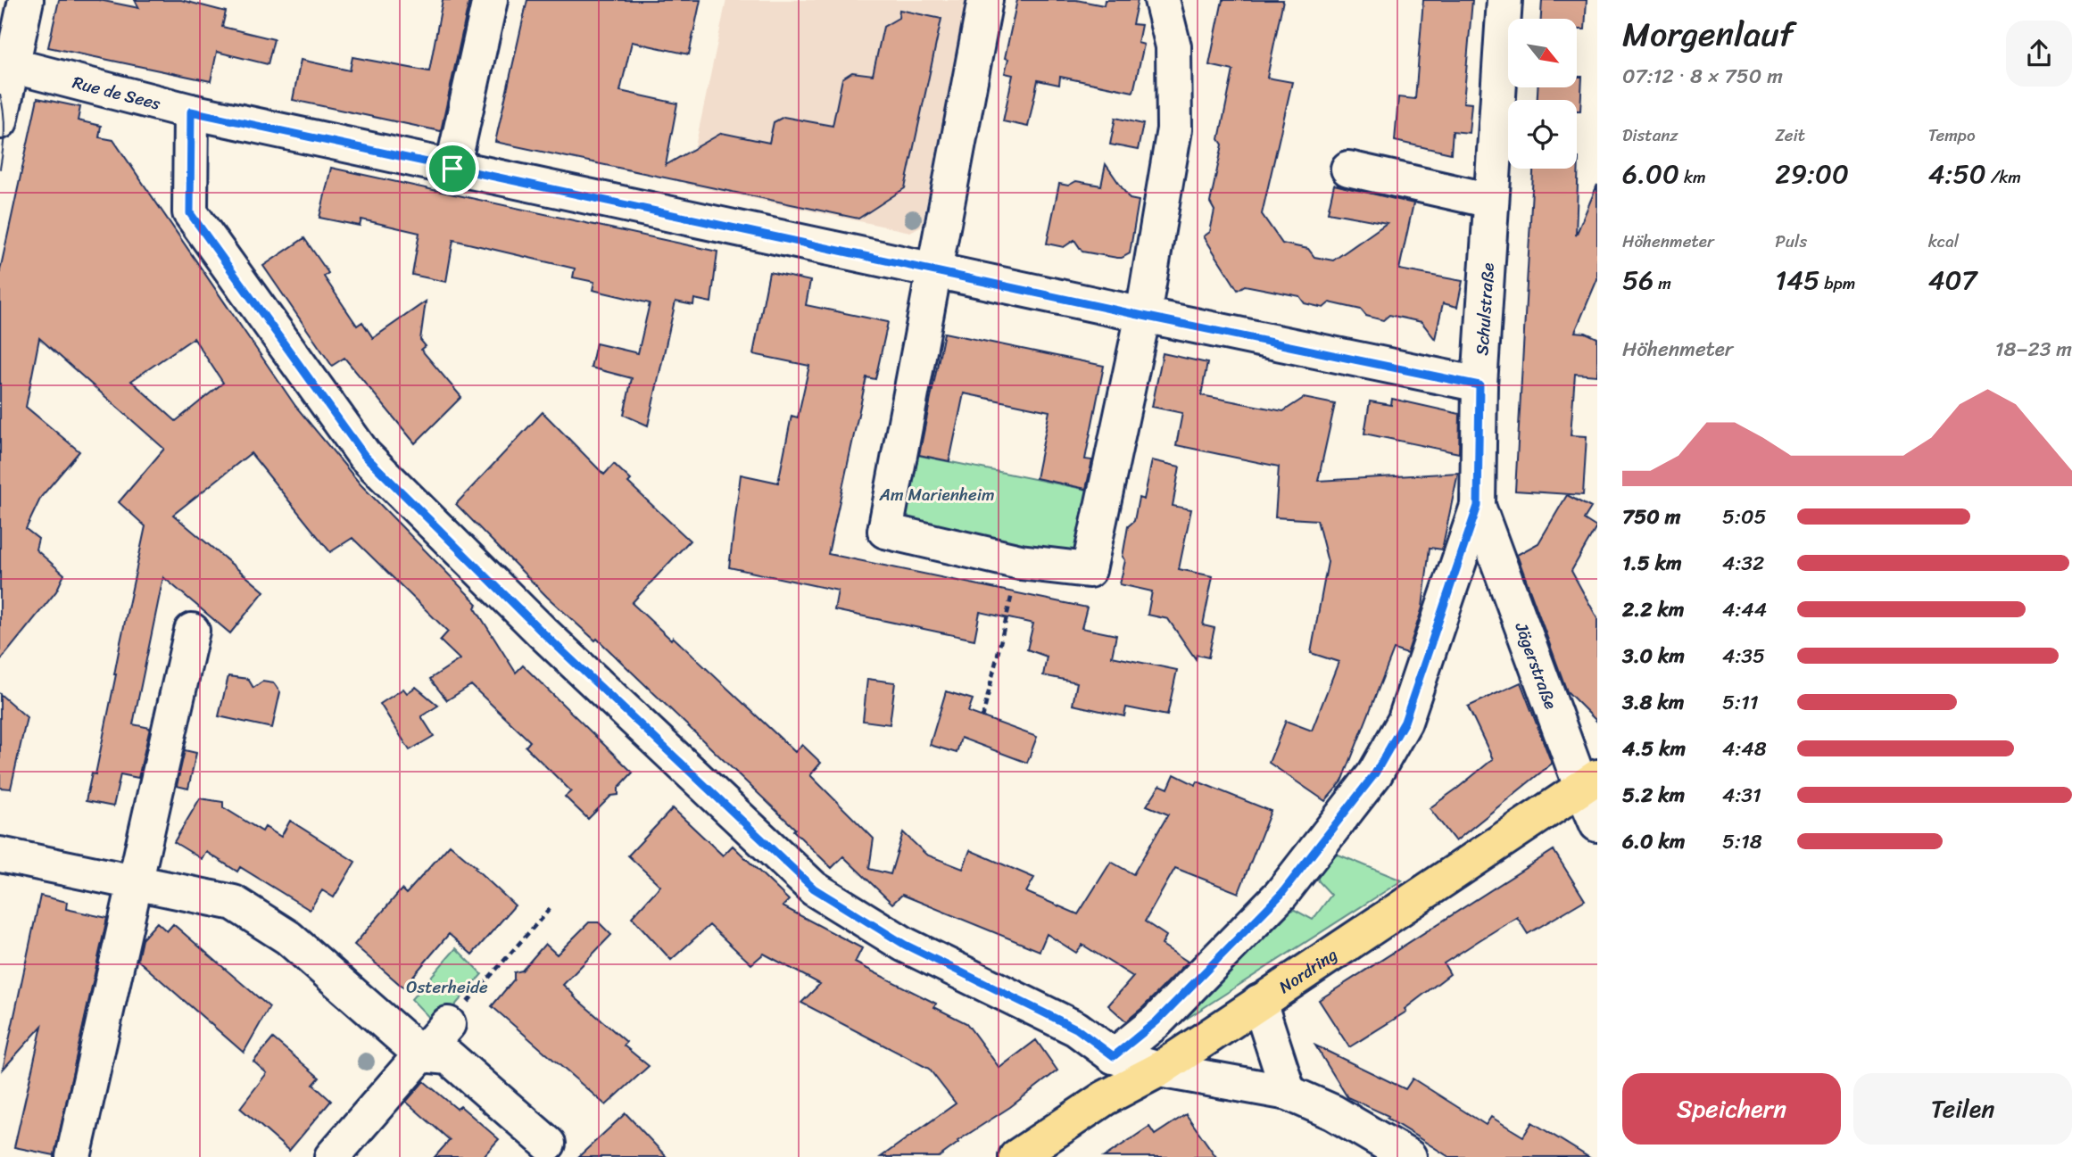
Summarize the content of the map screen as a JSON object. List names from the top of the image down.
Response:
{
  "streets": {
    "main road": ["Nordring"],
    "street": ["Rue de Sees", "Schulstraße", "Jägerstraße"]
  },
  "crossings": [
    ["Rue de Sees", "Schulstraße"],
    ["Schulstraße", "Jägerstraße"],
    ["Jägerstraße", "Nordring"]
  ],
  "parks": ["Am Marienheim", "Osterheide"],
  "north": "bottom right",
  "page": {
    "heading": ["Morgenlauf", "07:12 · 8 × 750 m"],
    "stats": [
      ["Distanz", "6.00 km"],
      ["Zeit", "29:00"],
      ["Tempo", "4:50 /km"],
      ["Höhenmeter", "56 m"],
      ["Puls", "145 bpm"],
      ["kcal", "407"]
    ],
    "chart": ["Höhenmeter", "18–23 m"],
    "list": [
      {
        "name": "750 m",
        "note": "5:05"
      },
      {
        "name": "1.5 km",
        "note": "4:32"
      },
      {
        "name": "2.2 km",
        "note": "4:44"
      },
      {
        "name": "3.0 km",
        "note": "4:35"
      },
      {
        "name": "3.8 km",
        "note": "5:11"
      },
      {
        "name": "4.5 km",
        "note": "4:48"
      },
      {
        "name": "5.2 km",
        "note": "4:31"
      },
      {
        "name": "6.0 km",
        "note": "5:18"
      }
    ],
    "buttons": ["Speichern", "Teilen"]
  }
}
